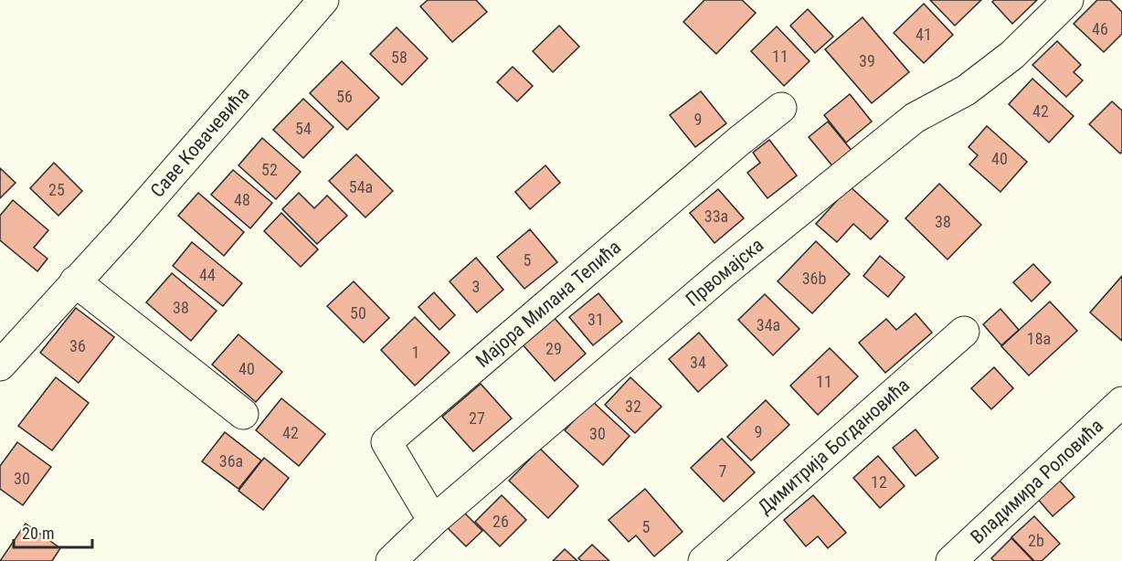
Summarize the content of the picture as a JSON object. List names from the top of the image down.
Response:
{
  "streets": {
    "street": [
      "Саве Ковачевића",
      "Првомајска",
      "Мајора Милана Тепића",
      "Димитрија Богдановића",
      "Владимира Роловића"
    ]
  },
  "crossings": [
    ["Првомајска", "Мајора Милана Тепића"]
  ],
  "house_numbers": [
    "46",
    "41",
    "11",
    "58",
    "39",
    "56",
    "42",
    "9",
    "54",
    "40",
    "52",
    "54a",
    "25",
    "48",
    "33a",
    "38",
    "5",
    "44",
    "36b",
    "3",
    "38",
    "50",
    "31",
    "34a",
    "18a",
    "36",
    "29",
    "1",
    "34",
    "40",
    "11",
    "32",
    "27",
    "9",
    "42",
    "30",
    "36a",
    "7",
    "30",
    "12",
    "26",
    "5",
    "2b"
  ],
  "scale_bar": "20 m"
}
